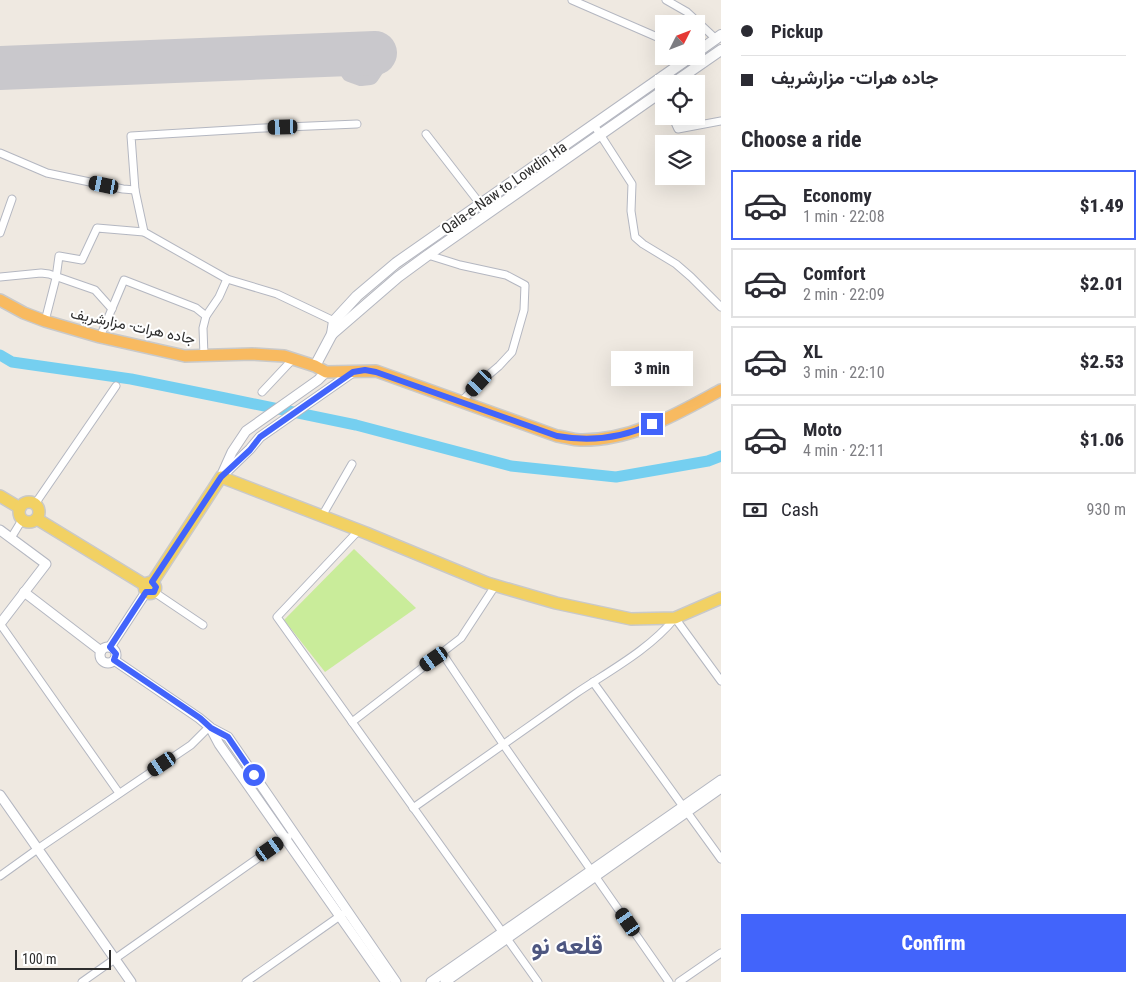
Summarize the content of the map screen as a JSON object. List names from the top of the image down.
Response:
{
  "streets": {
    "highway": ["جاده هرات- مزارشریف"],
    "main road": ["Qala-e-Naw to Lowdin Ha"]
  },
  "crossings": [
    ["Qala-e-Naw to Lowdin Ha", "جاده هرات- مزارشریف"]
  ],
  "districts": ["قلعه نو"],
  "scale_bar": "100 m",
  "north": "top right",
  "page": {
    "banner": ["Pickup", "جاده هرات- مزارشریف"],
    "heading": "Choose a ride",
    "list": [
      {
        "name": "Economy",
        "note": "1 min · 22:08",
        "value": "$1.49"
      },
      {
        "name": "Comfort",
        "note": "2 min · 22:09",
        "value": "$2.01"
      },
      {
        "name": "XL",
        "note": "3 min · 22:10",
        "value": "$2.53"
      },
      {
        "name": "Moto",
        "note": "4 min · 22:11",
        "value": "$1.06"
      }
    ],
    "bubble": "3 min",
    "pay": ["Cash", "930 m"],
    "buttons": "Confirm",
    "scale": "100 m"
  }
}
